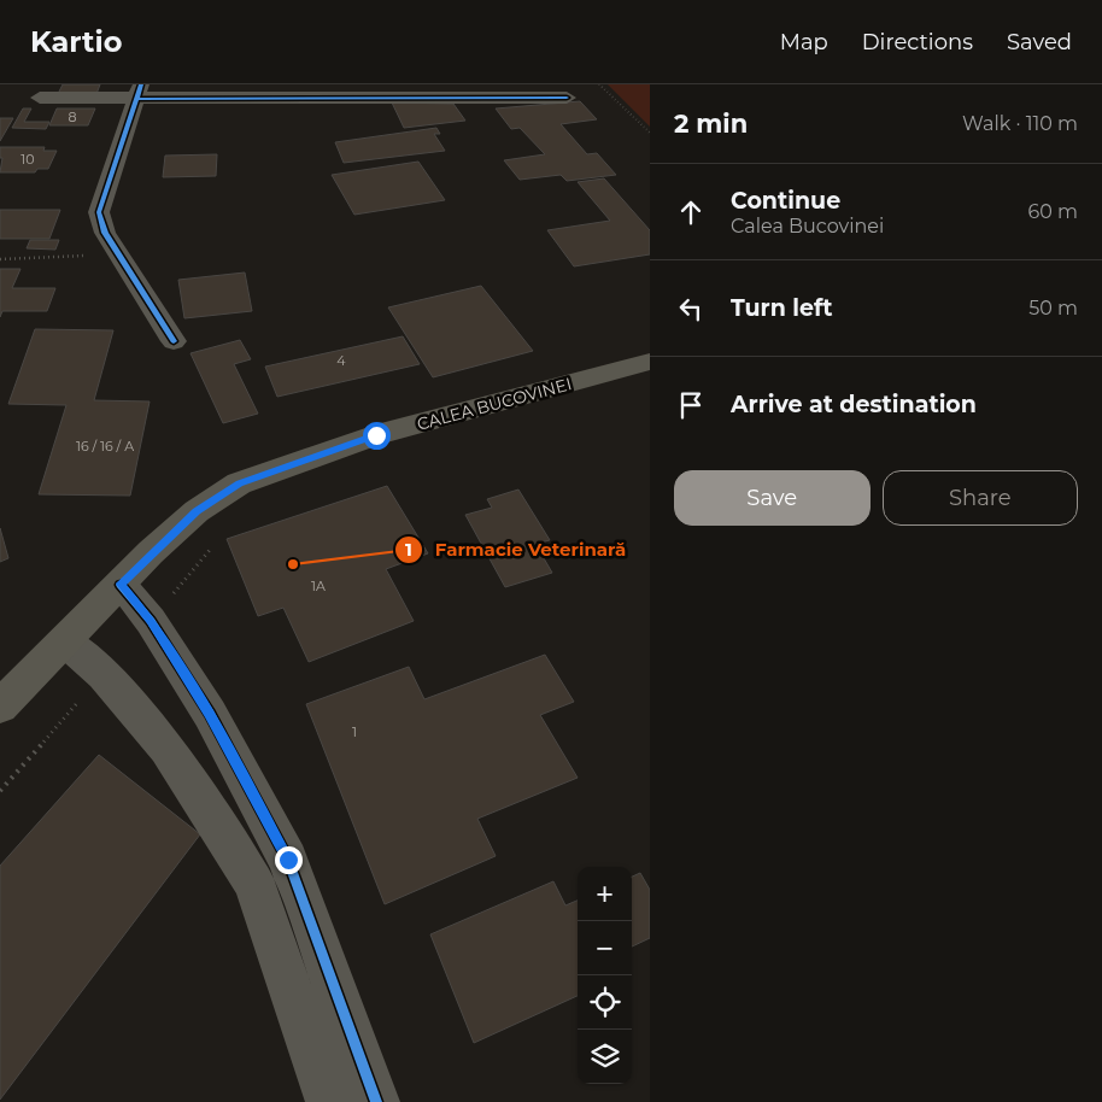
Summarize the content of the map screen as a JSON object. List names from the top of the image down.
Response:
{
  "streets": {
    "main road": ["CALEA BUCOVINEI"]
  },
  "places": ["Farmacie Veterinară"],
  "house_numbers": [
    "8",
    "10",
    "4",
    "16 / 16 / A",
    "1A",
    "1"
  ],
  "page": {
    "header": "Kartio",
    "nav": ["Map", "Directions", "Saved"],
    "heading": ["2 min", "Walk · 110 m"],
    "list": [
      ["Continue", "Calea Bucovinei", "60 m"],
      ["Turn left", "50 m"],
      "Arrive at destination"
    ],
    "buttons": ["Save", "Share"],
    "map_buttons": ["+", "−"]
  }
}
